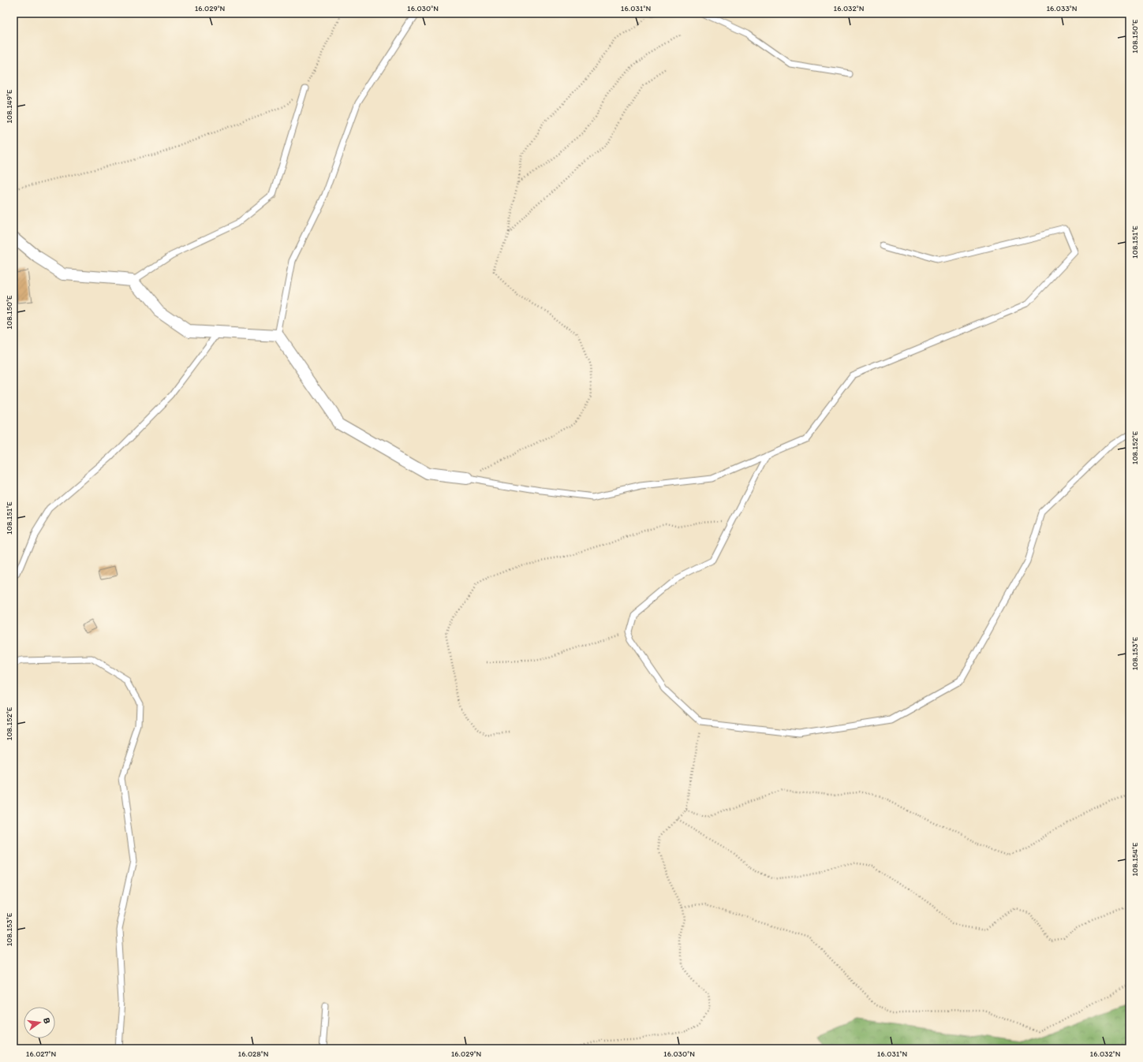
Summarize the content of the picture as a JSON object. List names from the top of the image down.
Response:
{
  "north": "right",
  "coordinates": [
    "16.029°N",
    "16.030°N",
    "16.031°N",
    "16.032°N",
    "16.033°N",
    "108.150°E",
    "108.149°E",
    "108.151°E",
    "108.152°E",
    "108.153°E",
    "108.154°E",
    "16.027°N",
    "16.028°N"
  ]
}
